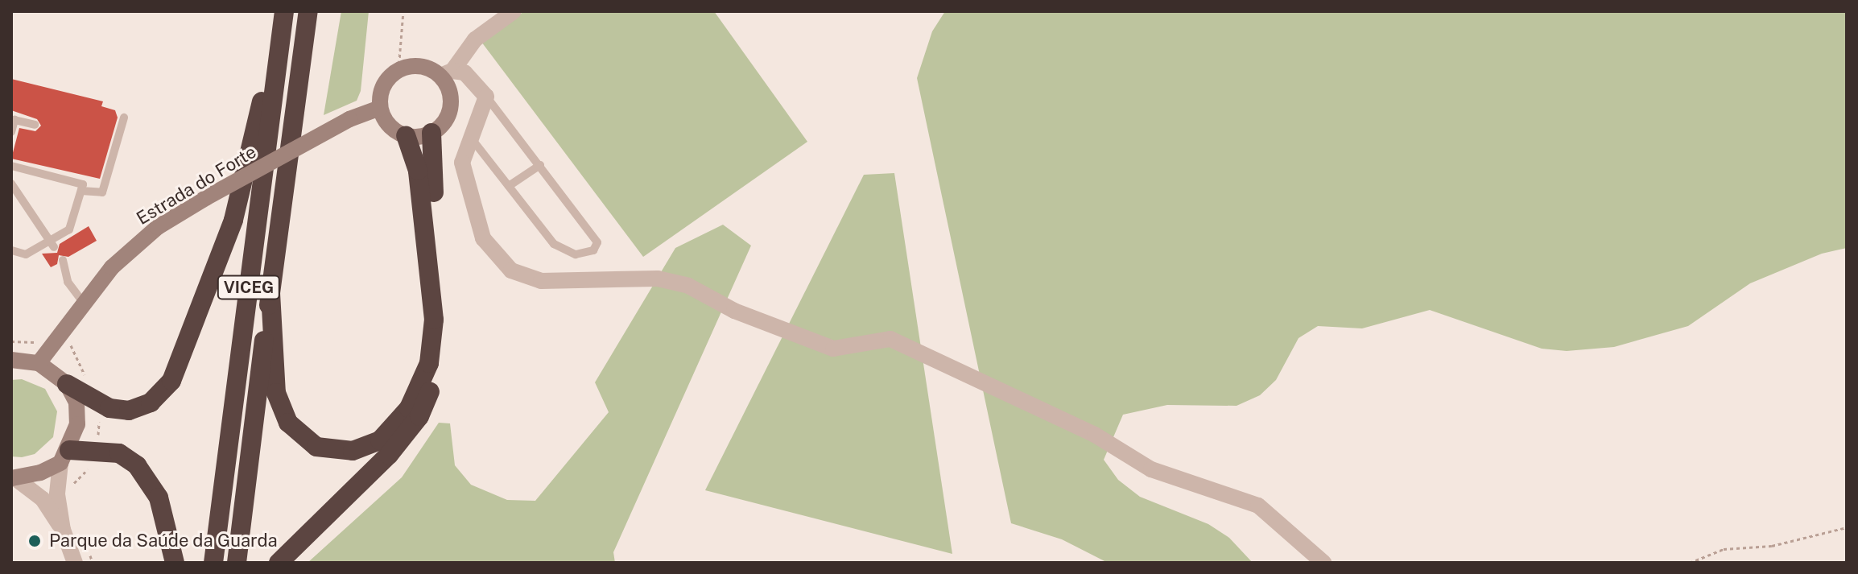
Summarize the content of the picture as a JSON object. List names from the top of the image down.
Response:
{
  "streets": {
    "highway": ["VICEG"],
    "street": ["Estrada do Forte"]
  },
  "places": ["Parque da Saúde da Guarda"]
}
